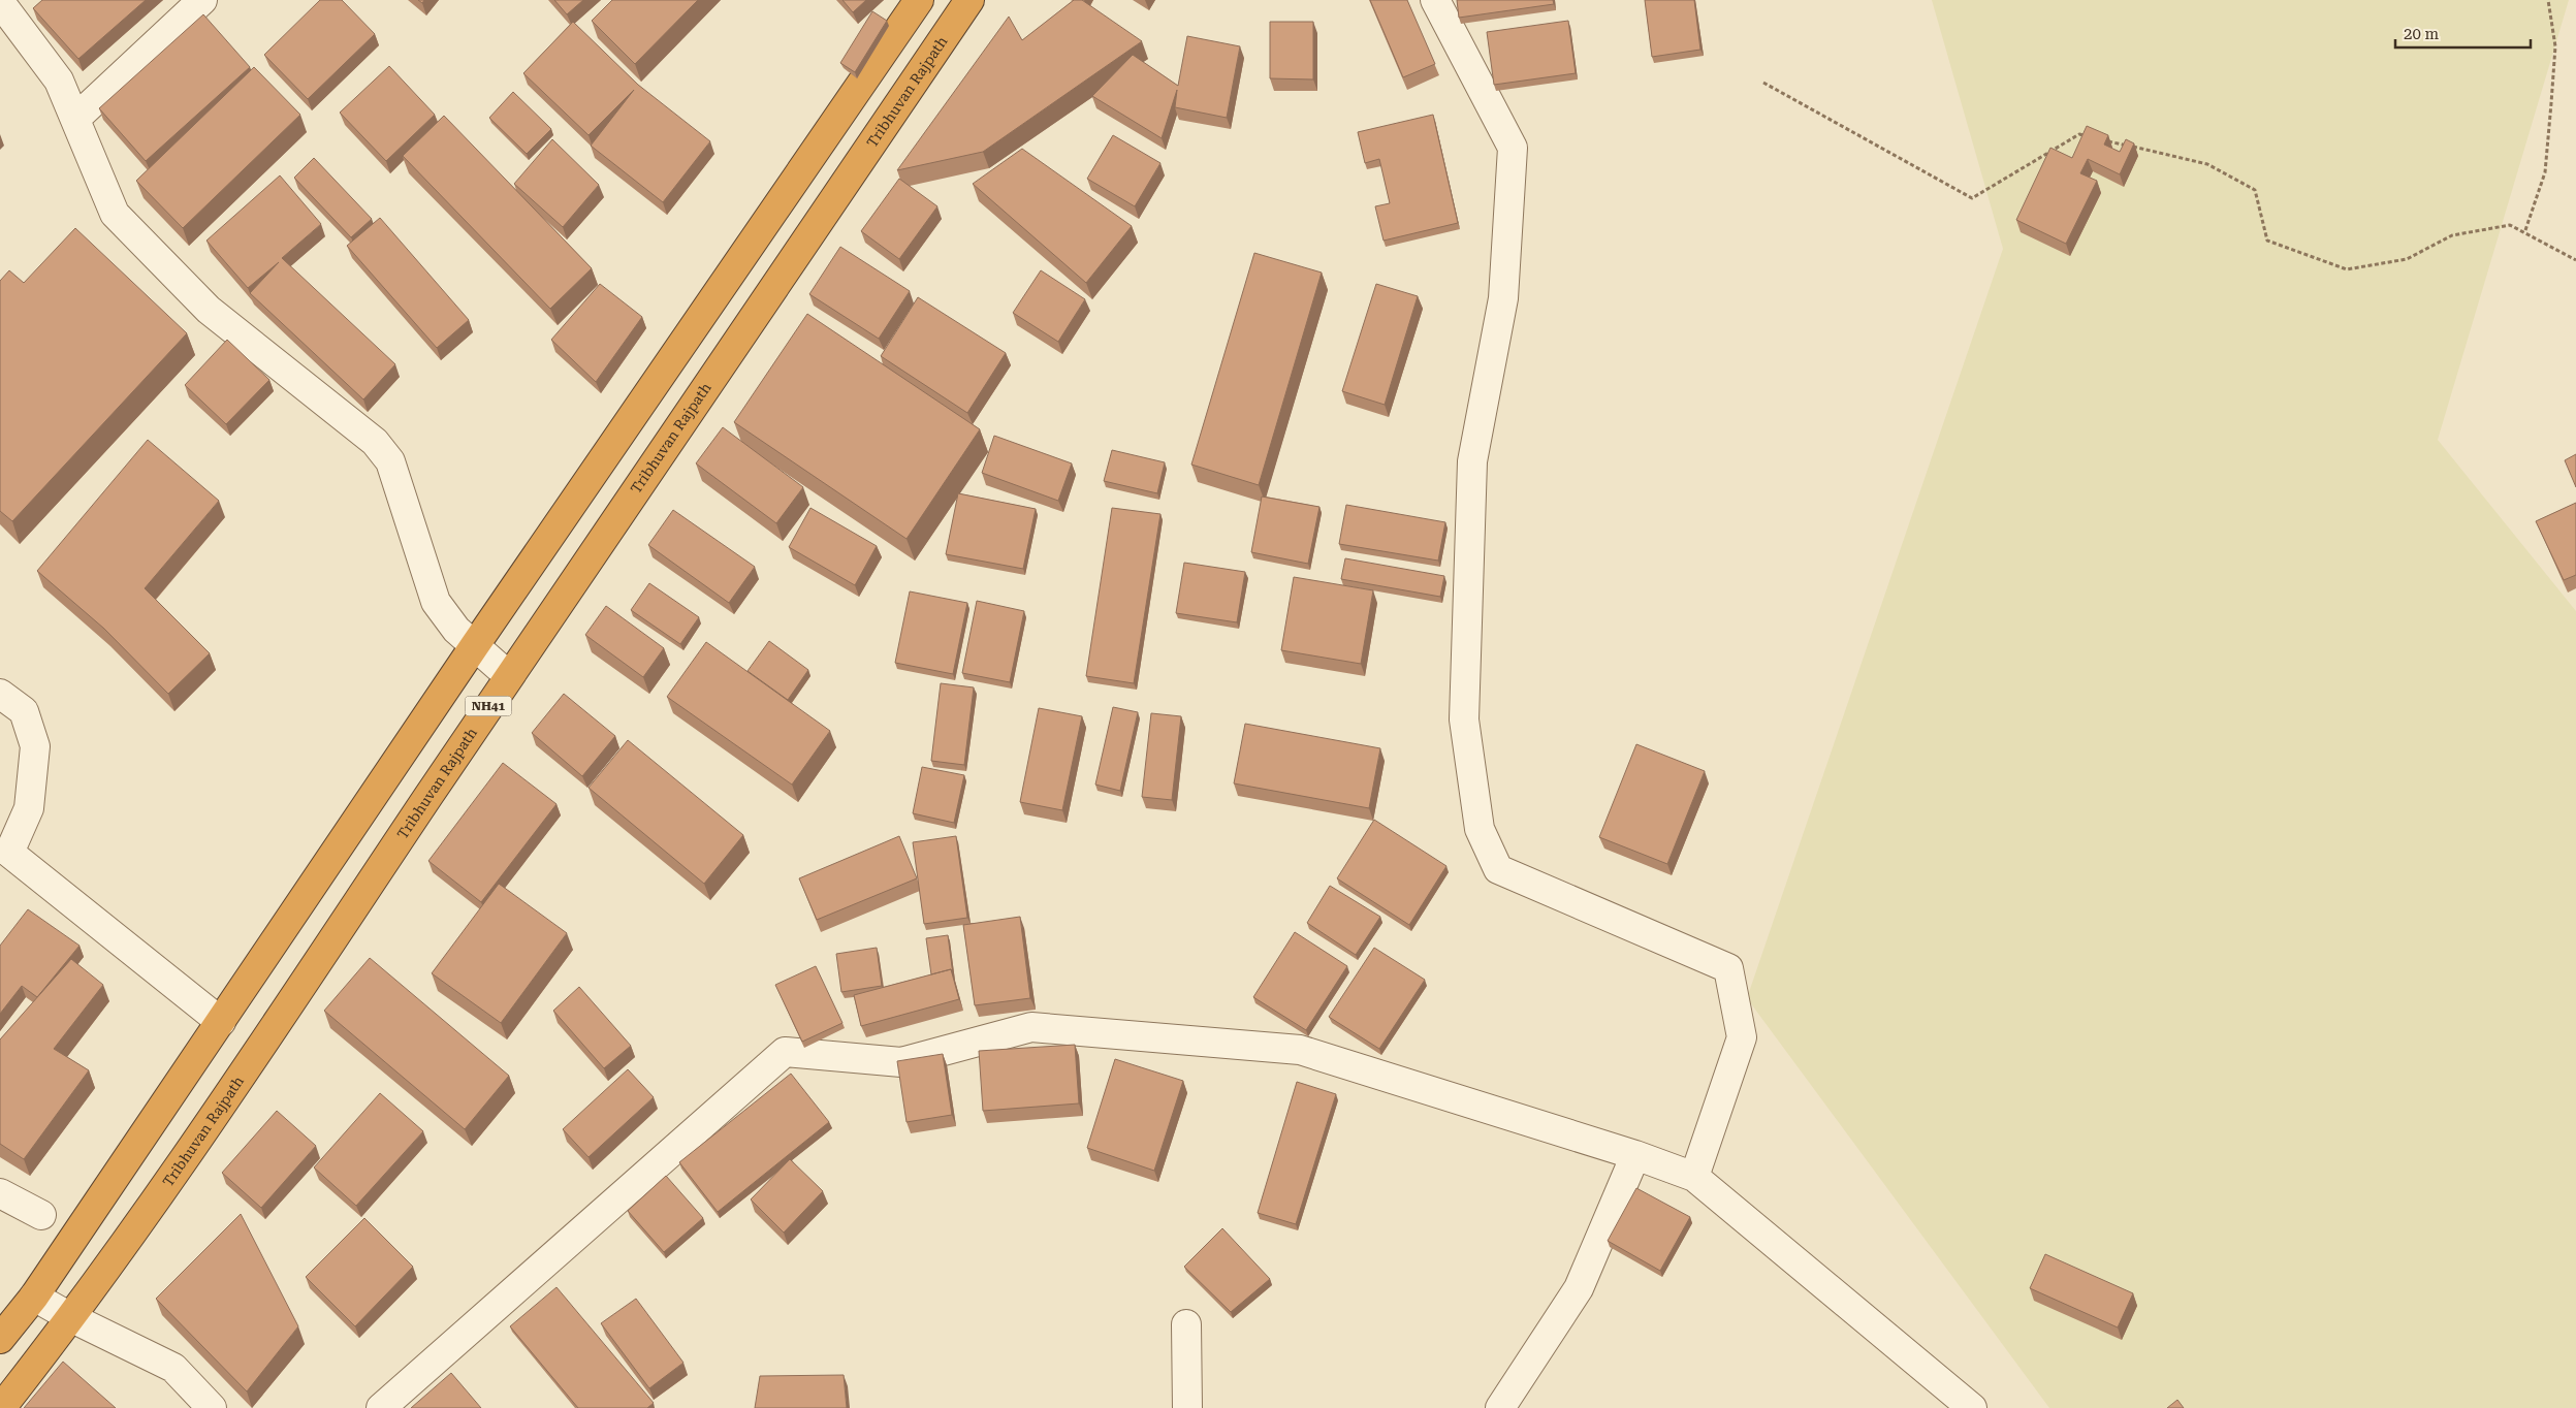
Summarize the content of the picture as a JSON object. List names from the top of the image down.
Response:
{
  "streets": {
    "highway": ["Tribhuvan Rajpath", "NH41"]
  },
  "scale_bar": "20 m"
}
